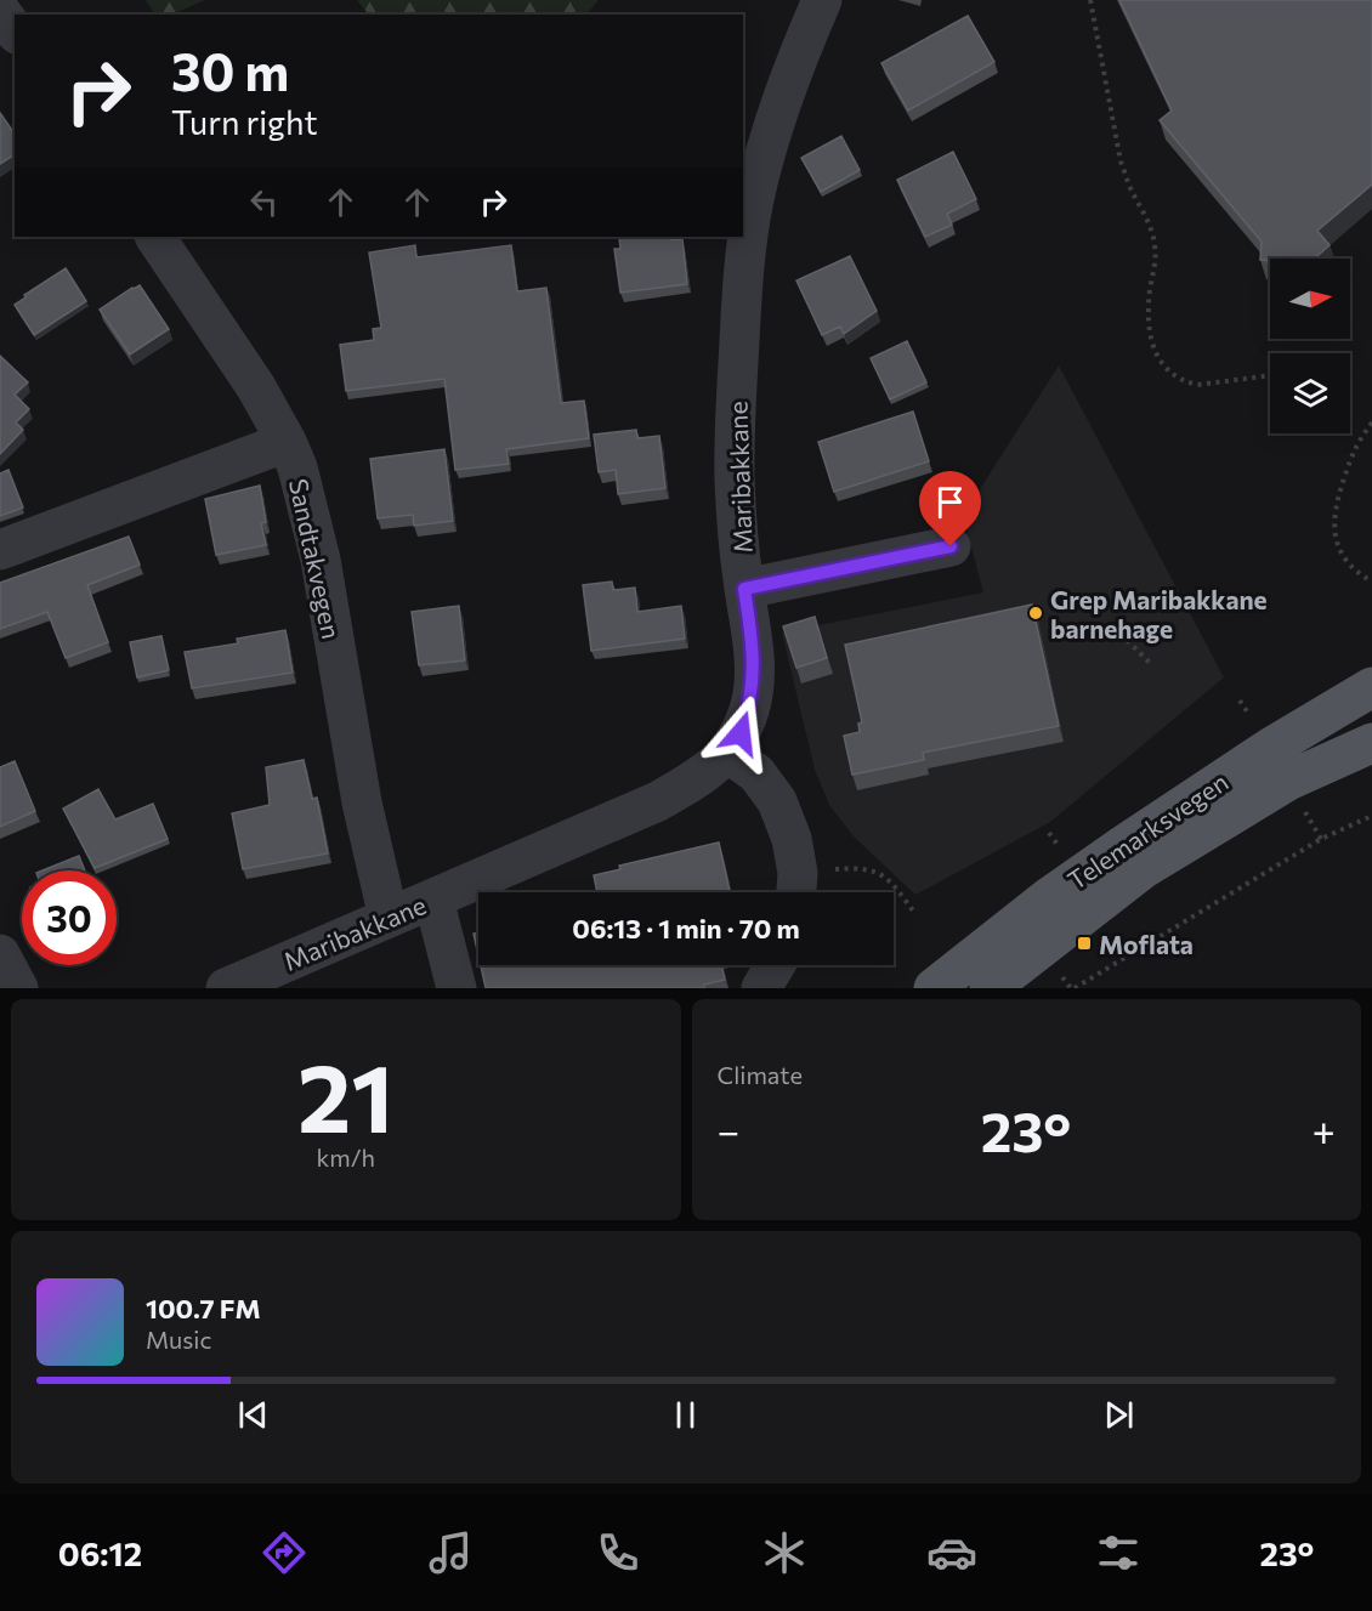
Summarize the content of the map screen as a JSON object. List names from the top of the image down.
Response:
{
  "streets": {
    "main road": ["Telemarksvegen"],
    "street": ["Maribakkane", "Sandtakvegen"]
  },
  "crossings": [
    ["Maribakkane", "Sandtakvegen"]
  ],
  "places": {
    "other": ["Grep Maribakkane barnehage"],
    "transit": ["Moflata"]
  },
  "north": "right",
  "page": {
    "turn": ["30 m", "Turn right"],
    "limit": "30",
    "trip": "06:13 · 1 min · 70 m",
    "tile": [
      ["21", "km/h"],
      "Climate"
    ],
    "heat": ["−", "23°", "+"],
    "song": ["100.7 FM", "Music"],
    "tabs": ["06:12", "23°"]
  }
}
